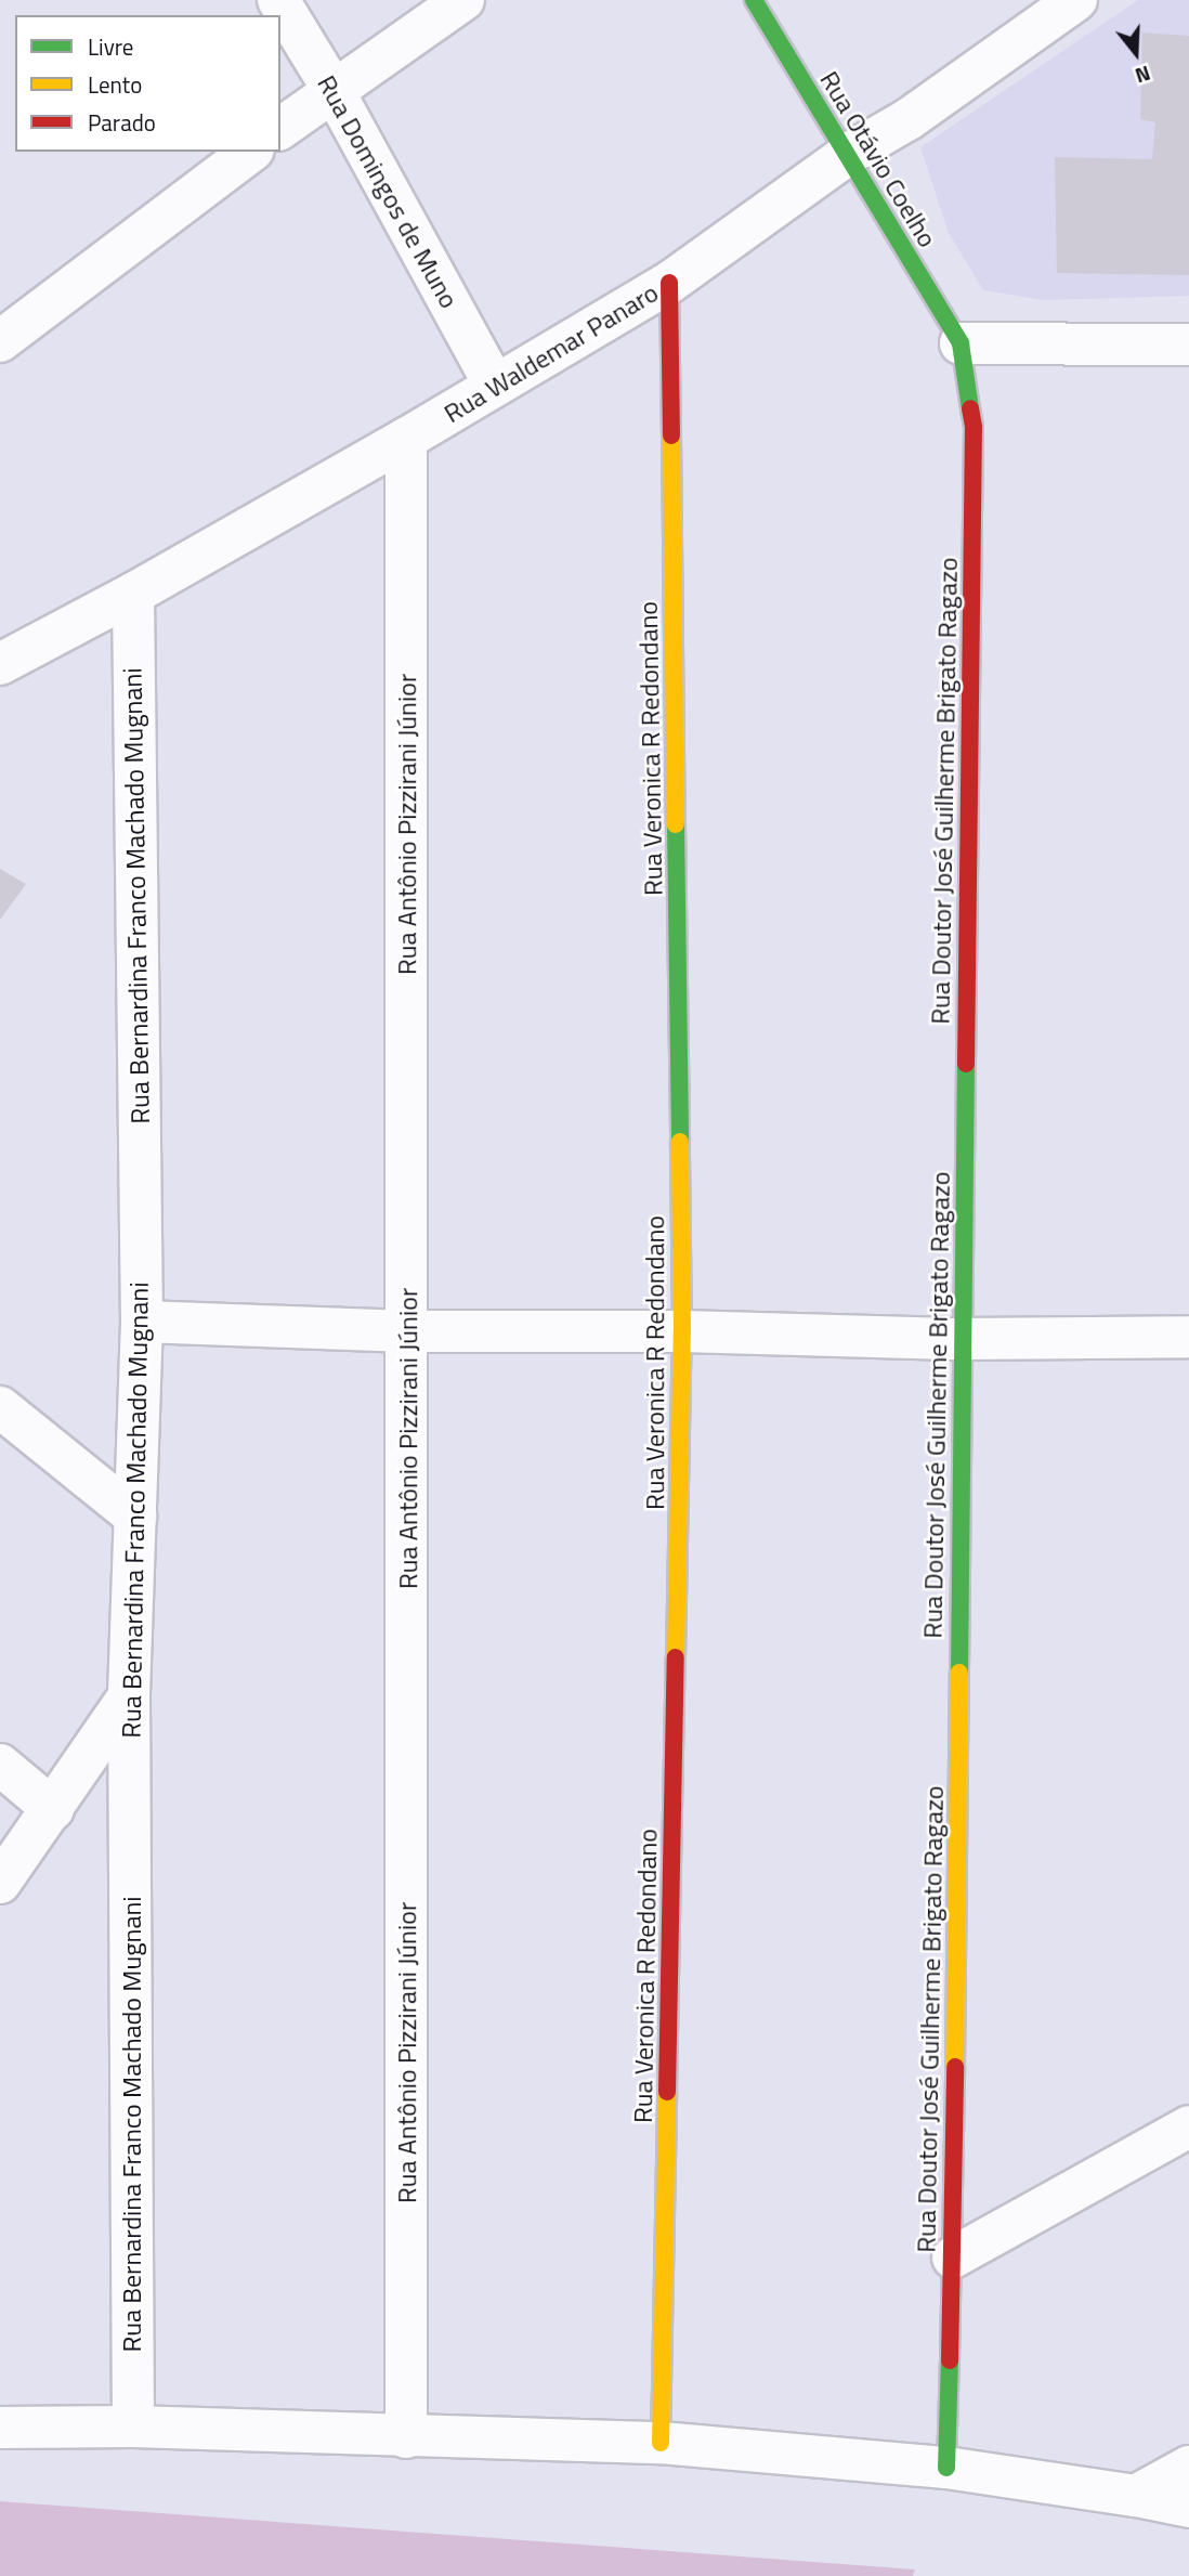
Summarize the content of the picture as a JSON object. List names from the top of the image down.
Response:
{
  "streets": {
    "street": [
      "Rua Otávio Coelho",
      "Rua Domingos de Muno",
      "Rua Waldemar Panaro",
      "Rua Veronica R Redondano",
      "Rua Doutor José Guilherme Brigato Ragazo",
      "Rua Antônio Pizzirani Júnior",
      "Rua Bernardina Franco Machado Mugnani"
    ]
  },
  "crossings": [
    ["Rua Otávio Coelho", "Rua Waldemar Panaro"],
    ["Rua Otávio Coelho", "Rua Doutor José Guilherme Brigato Ragazo"],
    ["Rua Domingos de Muno", "Rua Waldemar Panaro"],
    ["Rua Waldemar Panaro", "Rua Veronica R Redondano"],
    ["Rua Waldemar Panaro", "Rua Antônio Pizzirani Júnior"],
    ["Rua Waldemar Panaro", "Rua Bernardina Franco Machado Mugnani"]
  ],
  "legend": ["Livre", "Lento", "Parado"],
  "north": "bottom"
}
